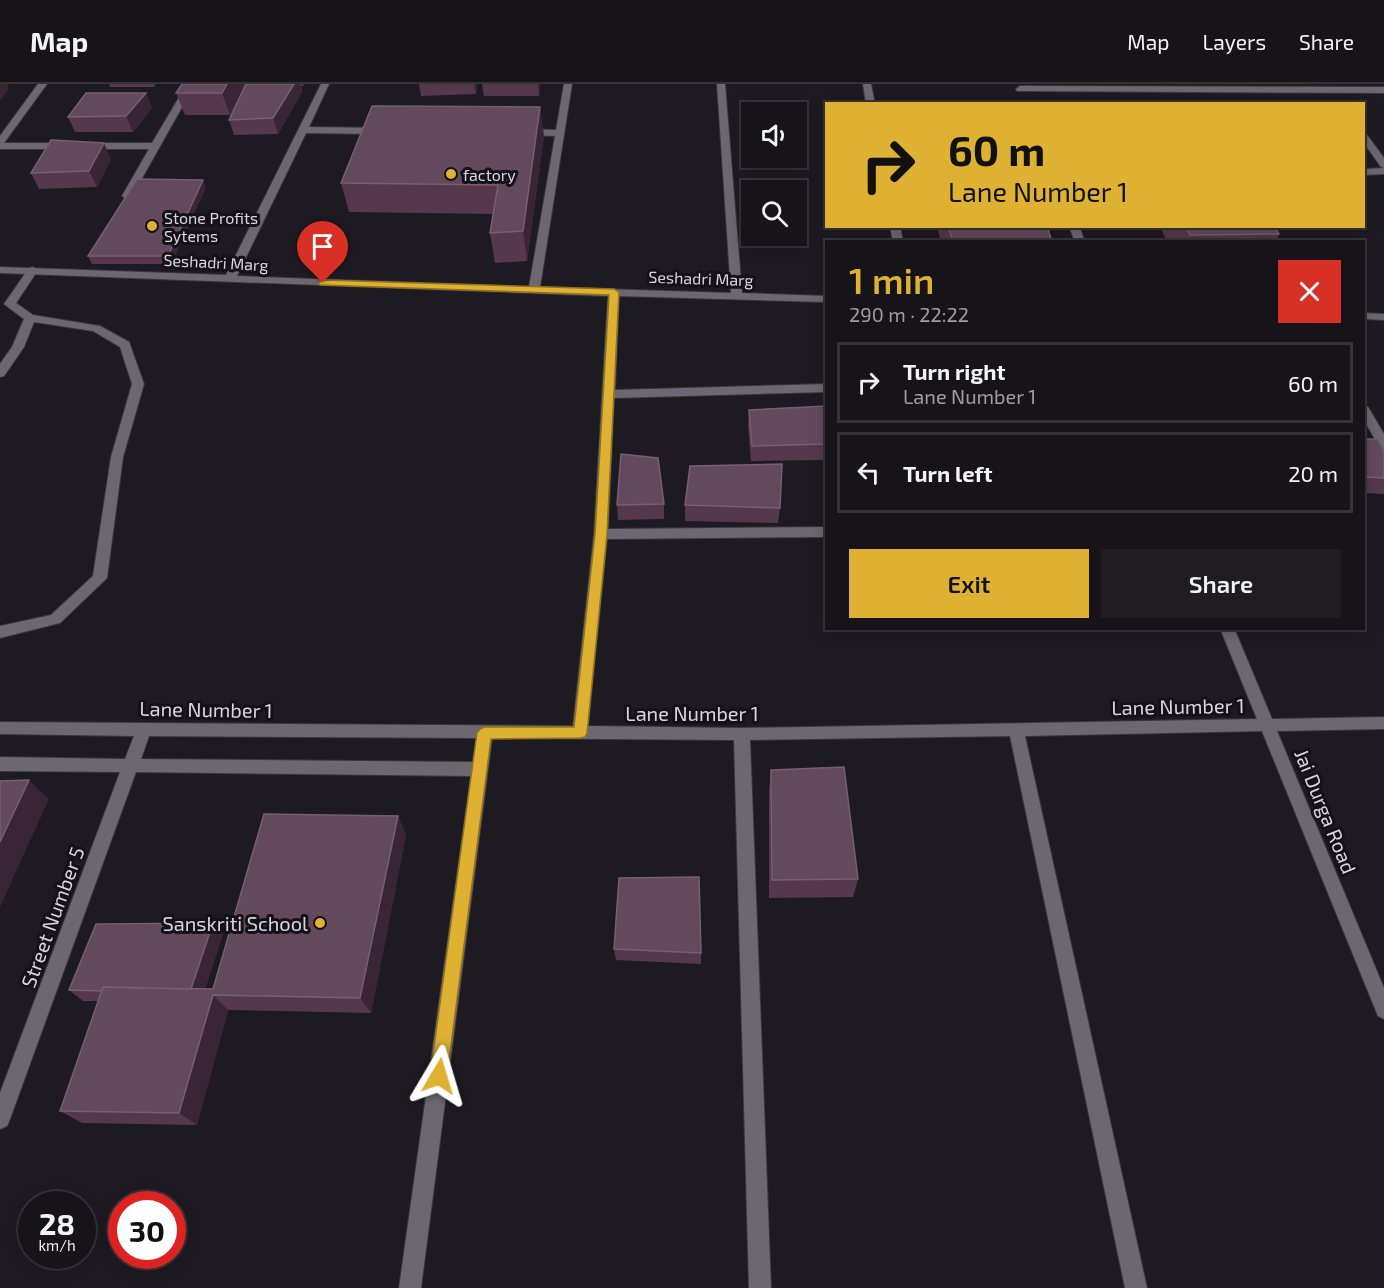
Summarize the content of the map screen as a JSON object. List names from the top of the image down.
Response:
{
  "streets": {
    "street": [
      "Seshadri Marg",
      "Lane Number 1",
      "Jai Durga Road",
      "Street Number 5"
    ]
  },
  "crossings": [
    ["Lane Number 1", "Jai Durga Road"],
    ["Lane Number 1", "Street Number 5"]
  ],
  "places": ["factory", "Stone Profits Sytems", "Sanskriti School"],
  "page": {
    "header": "Map",
    "nav": ["Map", "Layers", "Share"],
    "turn": ["60 m", "Lane Number 1"],
    "heading": ["1 min", "290 m · 22:22"],
    "list": [
      {
        "name": "Turn right",
        "note": "Lane Number 1",
        "value": "60 m"
      },
      {
        "name": "Turn left",
        "value": "20 m"
      }
    ],
    "buttons": ["Exit", "Share"],
    "speed": "28 km/h",
    "limit": "30"
  }
}
